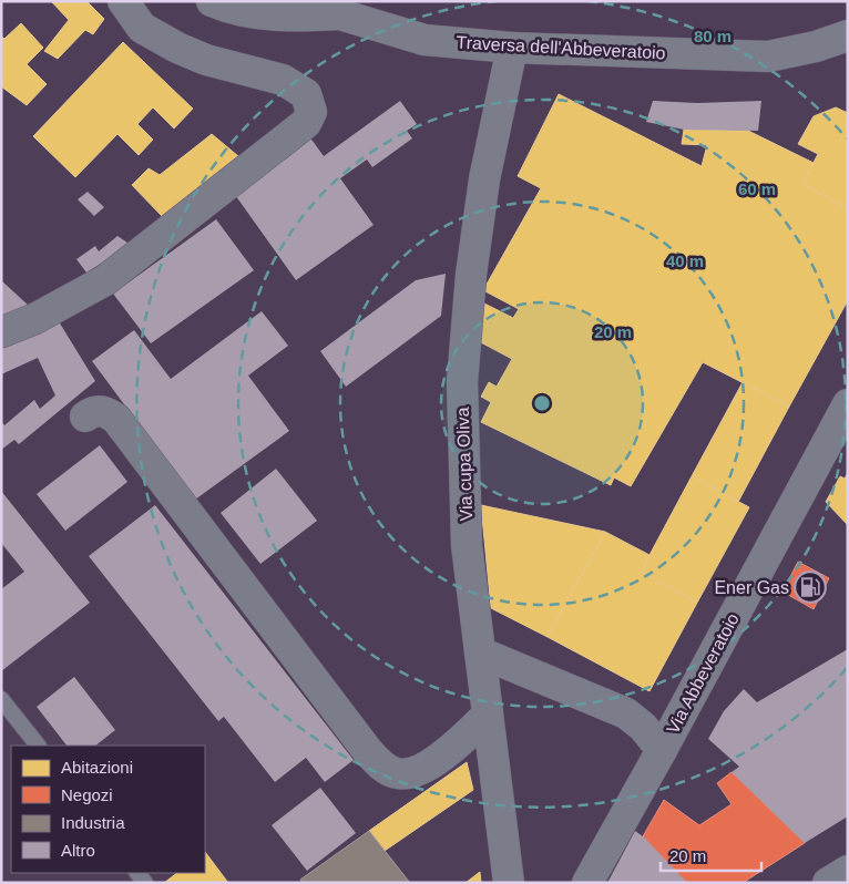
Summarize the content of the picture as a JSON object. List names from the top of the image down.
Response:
{
  "streets": {
    "street": ["Traversa dell'Abbeveratoio", "Via cupa Oliva", "Via Abbeveratoio"]
  },
  "crossings": [
    ["Traversa dell'Abbeveratoio", "Via cupa Oliva"]
  ],
  "places": {
    "fuel station": ["Ener Gas"]
  },
  "legend": [
    "Abitazioni",
    "Negozi",
    "Industria",
    "Altro"
  ],
  "scale_bar": "20 m",
  "rings": [
    "80 m",
    "60 m",
    "40 m",
    "20 m"
  ]
}
